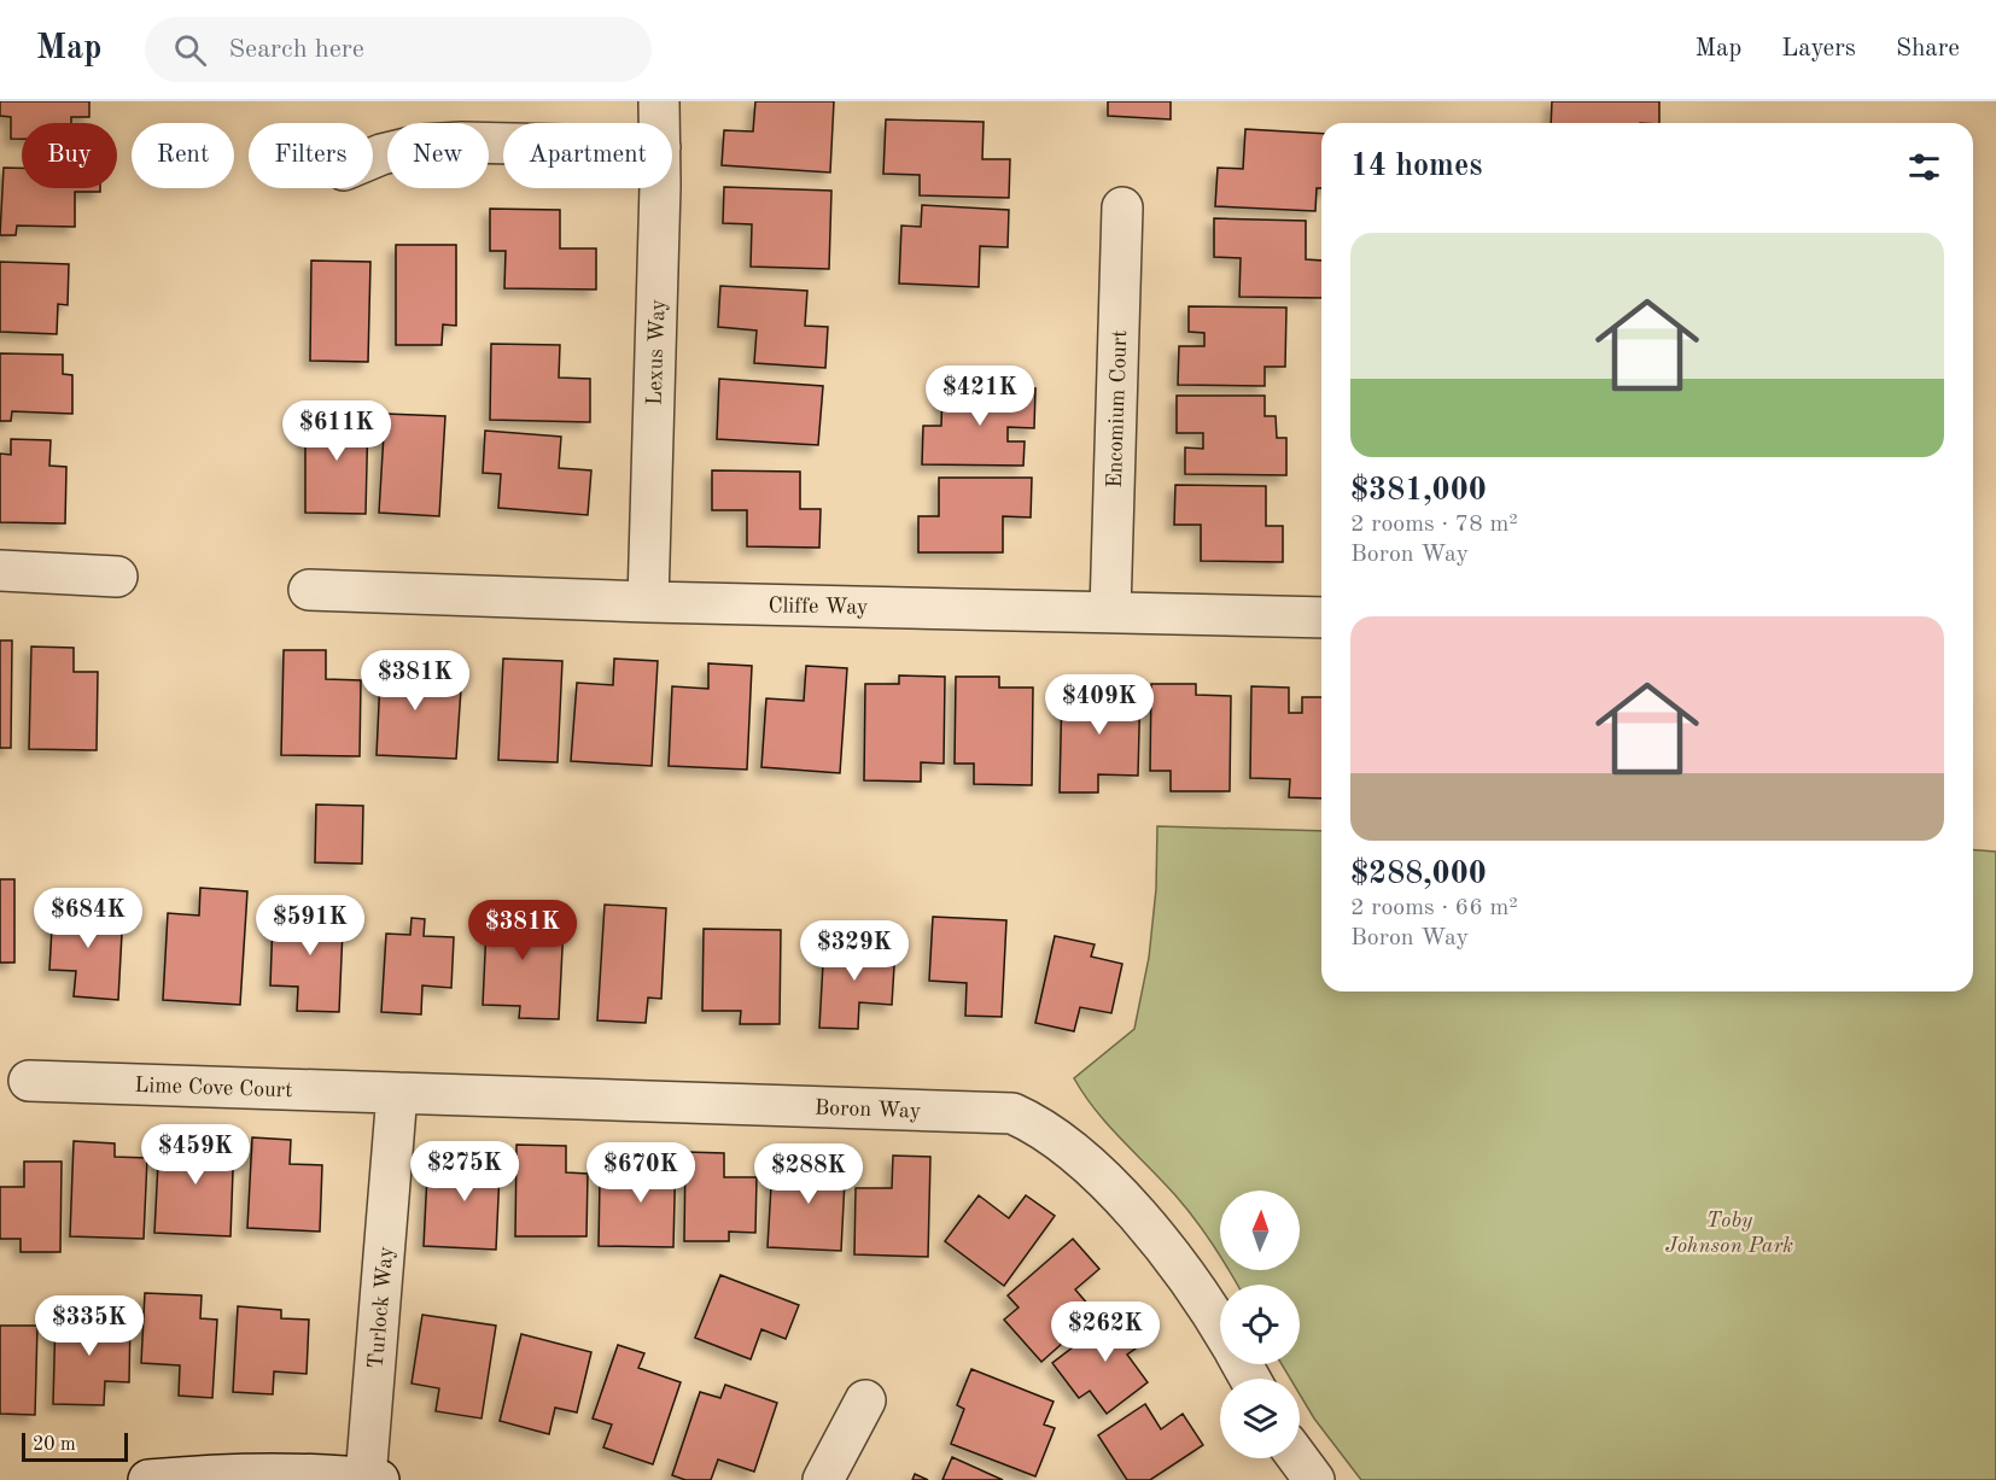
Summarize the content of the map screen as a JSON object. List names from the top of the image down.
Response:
{
  "streets": {
    "street": [
      "Lexus Way",
      "Encomium Court",
      "Cliffe Way",
      "Lime Cove Court",
      "Boron Way",
      "Turlock Way"
    ]
  },
  "crossings": [
    ["Lexus Way", "Cliffe Way"],
    ["Encomium Court", "Cliffe Way"],
    ["Lime Cove Court", "Boron Way"],
    ["Lime Cove Court", "Turlock Way"],
    ["Boron Way", "Turlock Way"]
  ],
  "parks": ["Toby Johnson Park"],
  "scale_bar": "20 m",
  "north": "top",
  "page": {
    "header": "Map",
    "search": "Search here",
    "nav": ["Map", "Layers", "Share"],
    "chip": [
      "Buy",
      "Rent",
      "Filters",
      "New",
      "Apartment"
    ],
    "heading": "14 homes",
    "list": [
      {
        "name": "$381,000",
        "note": "2 rooms · 78 m² · Boron Way"
      },
      {
        "name": "$288,000",
        "note": "2 rooms · 66 m² · Boron Way"
      }
    ],
    "price": [
      "$421K",
      "$611K",
      "$381K",
      "$409K",
      "$684K",
      "$591K",
      "$381K",
      "$329K",
      "$459K",
      "$275K",
      "$670K",
      "$288K",
      "$335K",
      "$262K"
    ],
    "scale": "20 m"
  }
}
